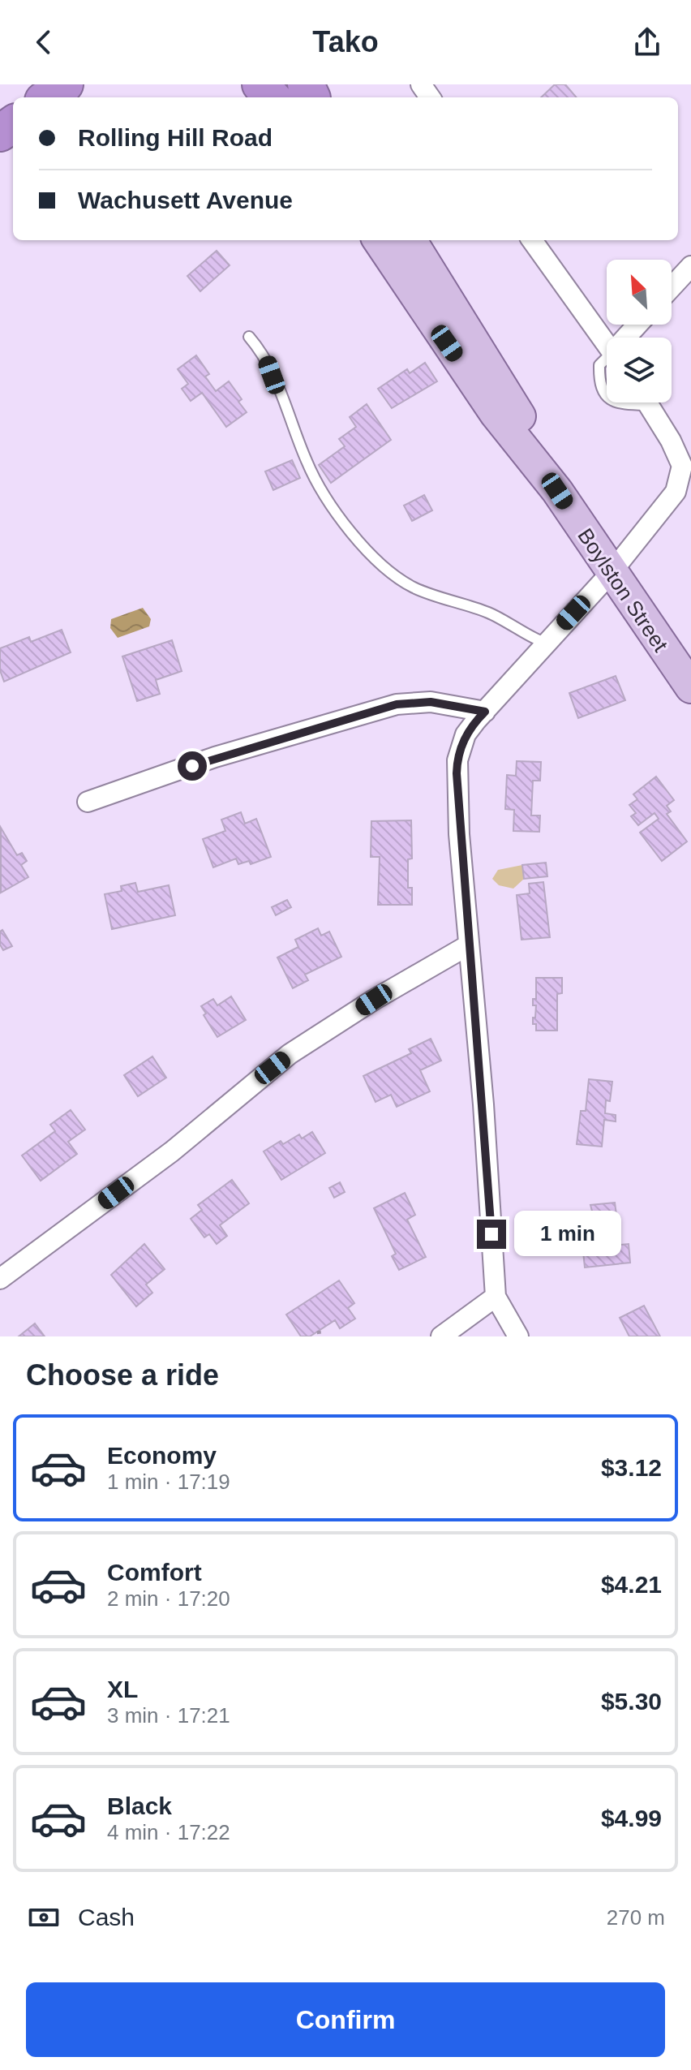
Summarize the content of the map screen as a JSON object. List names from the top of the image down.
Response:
{
  "streets": {
    "main road": ["Boylston Street"]
  },
  "north": "top left",
  "page": {
    "header": "Tako",
    "banner": ["Rolling Hill Road", "Wachusett Avenue"],
    "bubble": "1 min",
    "heading": "Choose a ride",
    "list": [
      {
        "name": "Economy",
        "note": "1 min · 17:19",
        "value": "$3.12"
      },
      {
        "name": "Comfort",
        "note": "2 min · 17:20",
        "value": "$4.21"
      },
      {
        "name": "XL",
        "note": "3 min · 17:21",
        "value": "$5.30"
      },
      {
        "name": "Black",
        "note": "4 min · 17:22",
        "value": "$4.99"
      }
    ],
    "pay": ["Cash", "270 m"],
    "buttons": "Confirm"
  }
}
